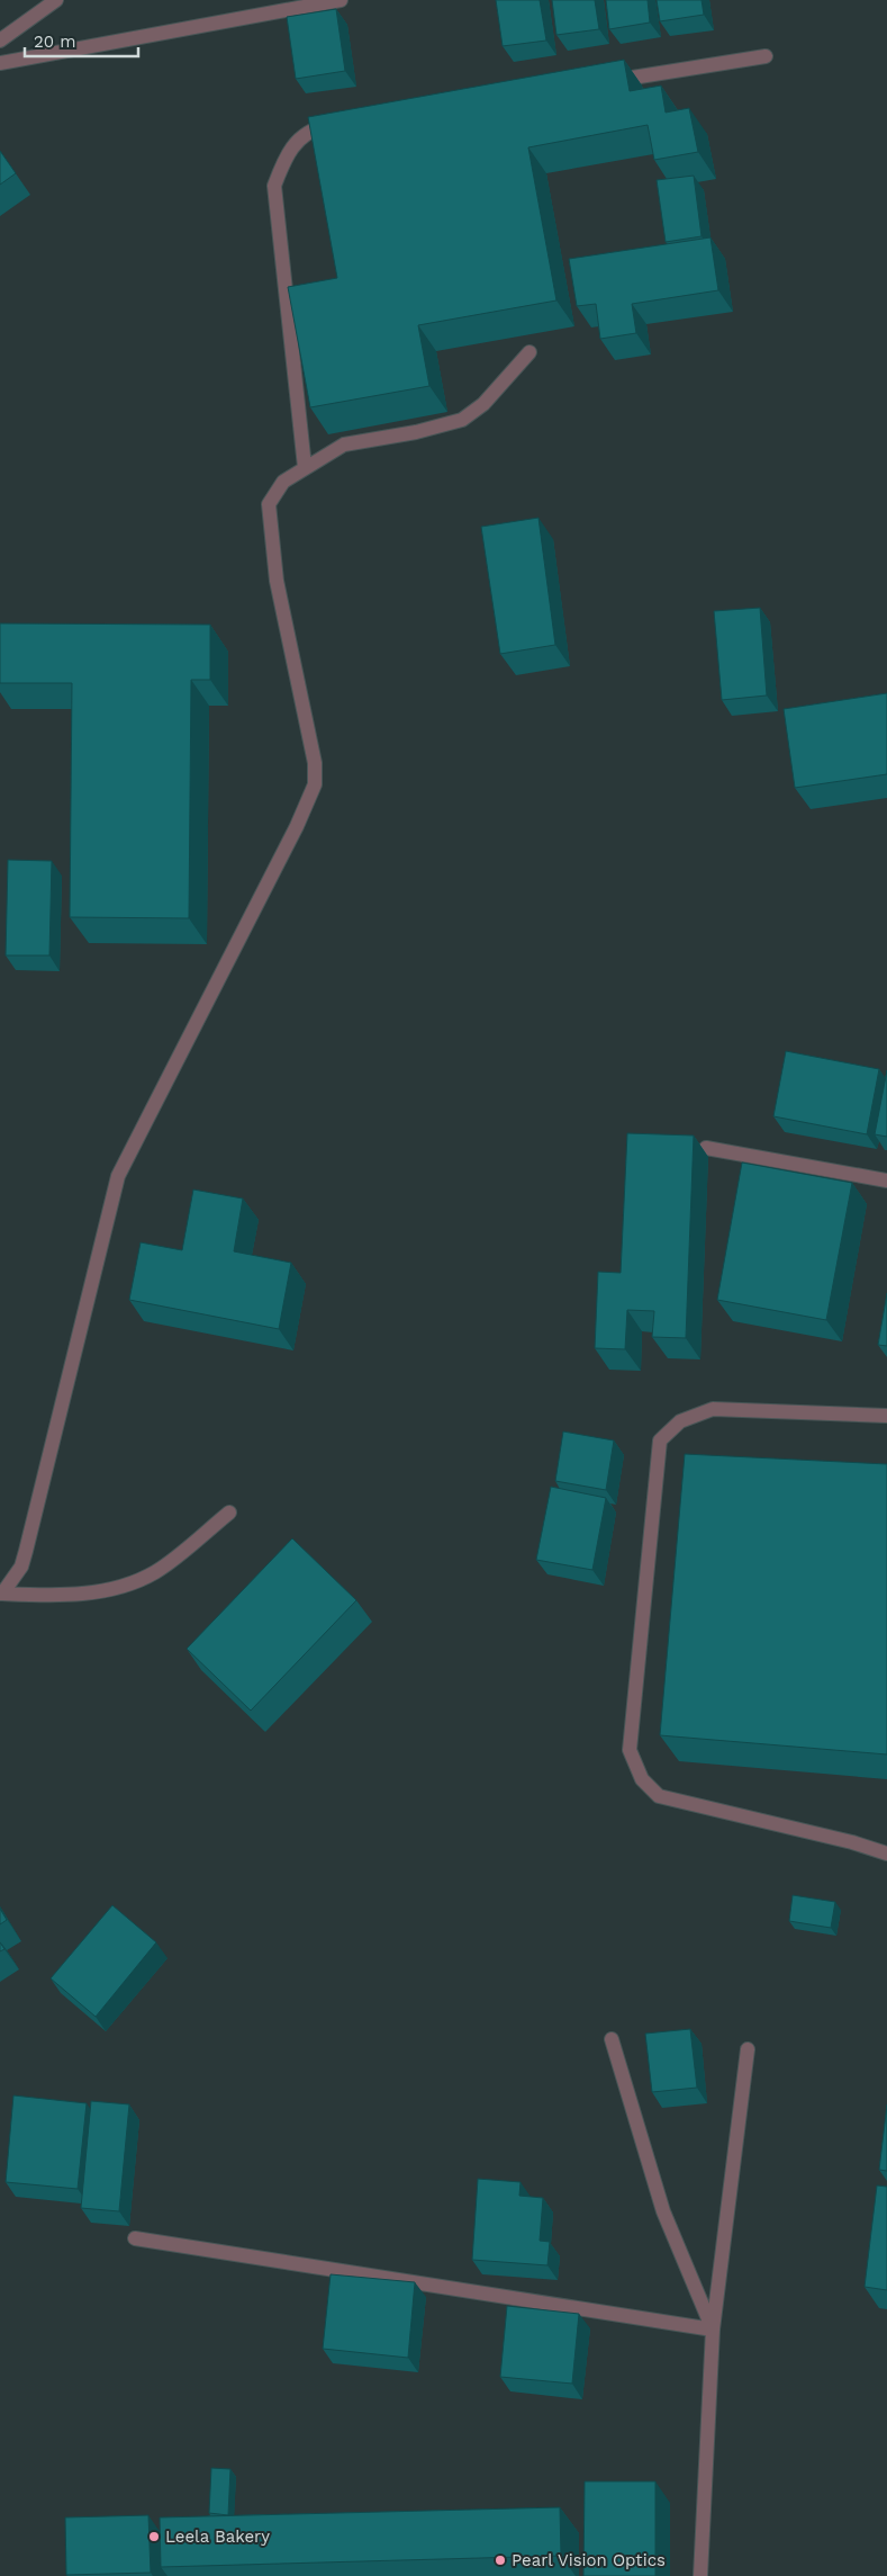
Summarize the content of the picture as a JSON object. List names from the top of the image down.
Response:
{
  "places": ["Leela Bakery", "Pearl Vision Optics"],
  "scale_bar": "20 m"
}
